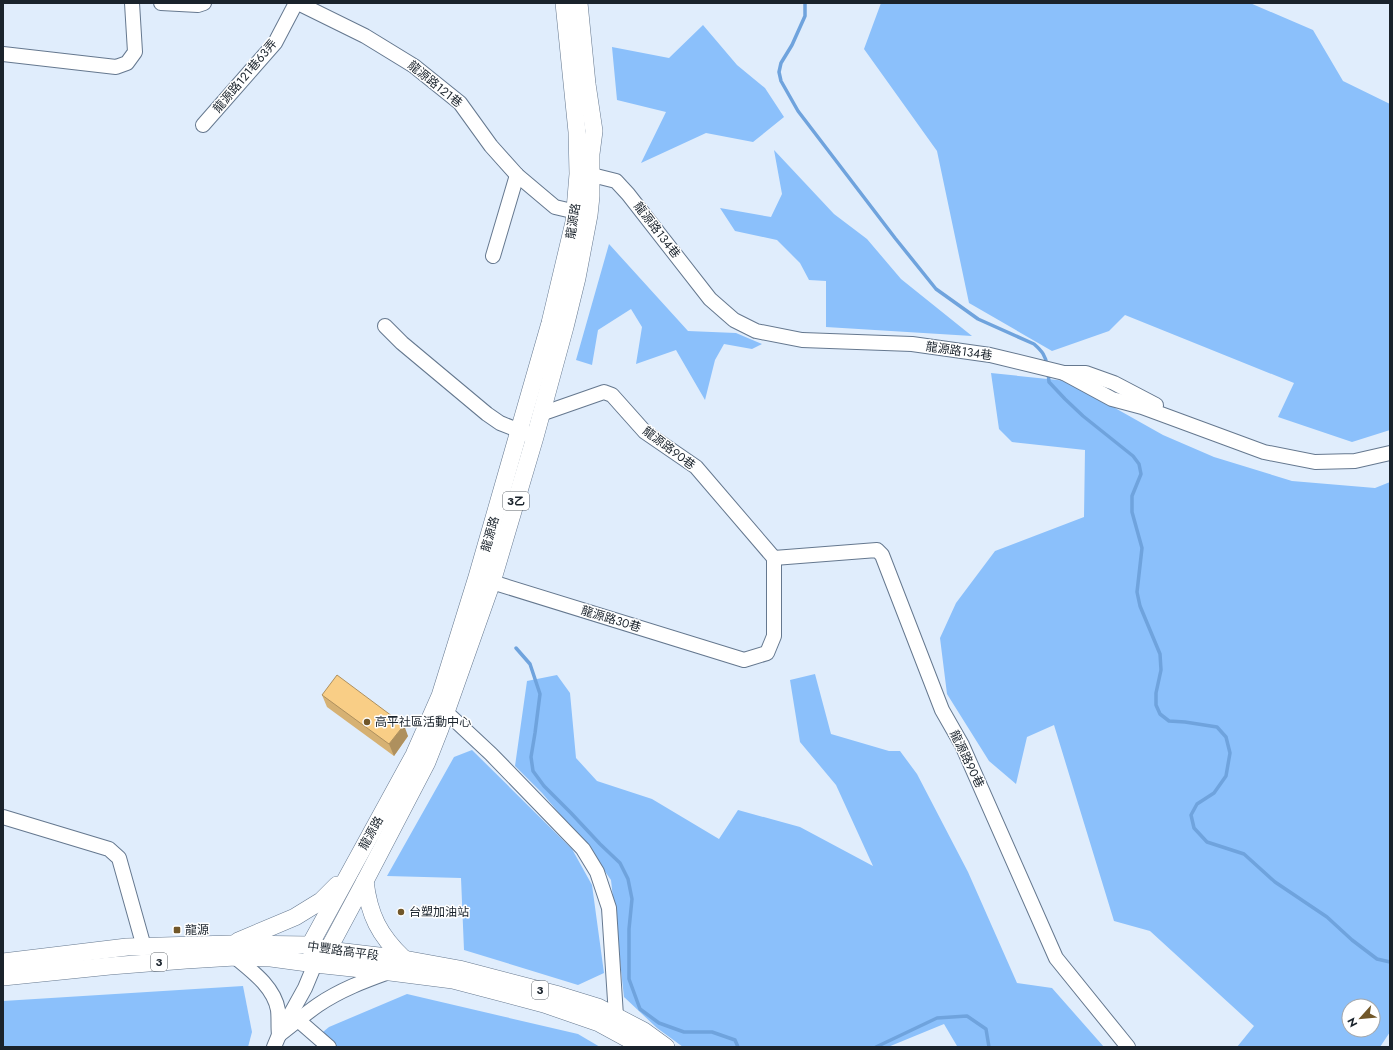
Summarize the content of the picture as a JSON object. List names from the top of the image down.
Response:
{
  "streets": {
    "main road": [
      "龍源路",
      "3乙",
      "中豐路高平段",
      "3"
    ],
    "street": [
      "龍源路121巷63弄",
      "龍源路121巷",
      "龍源路134巷",
      "龍源路90巷",
      "龍源路30巷"
    ]
  },
  "crossings": [
    ["龍源路121巷63弄", "龍源路121巷"],
    ["龍源路121巷", "龍源路"],
    ["龍源路121巷", "3乙"],
    ["龍源路", "3乙"],
    ["龍源路", "龍源路30巷"],
    ["龍源路", "中豐路高平段"],
    ["龍源路134巷", "3乙"],
    ["龍源路90巷", "3乙"],
    ["龍源路90巷", "龍源路30巷"],
    ["3乙", "龍源路30巷"],
    ["3乙", "中豐路高平段"]
  ],
  "places": {
    "other": ["高平社區活動中心", "台塑加油站"],
    "transit": ["龍源"]
  },
  "north": "bottom left"
}
